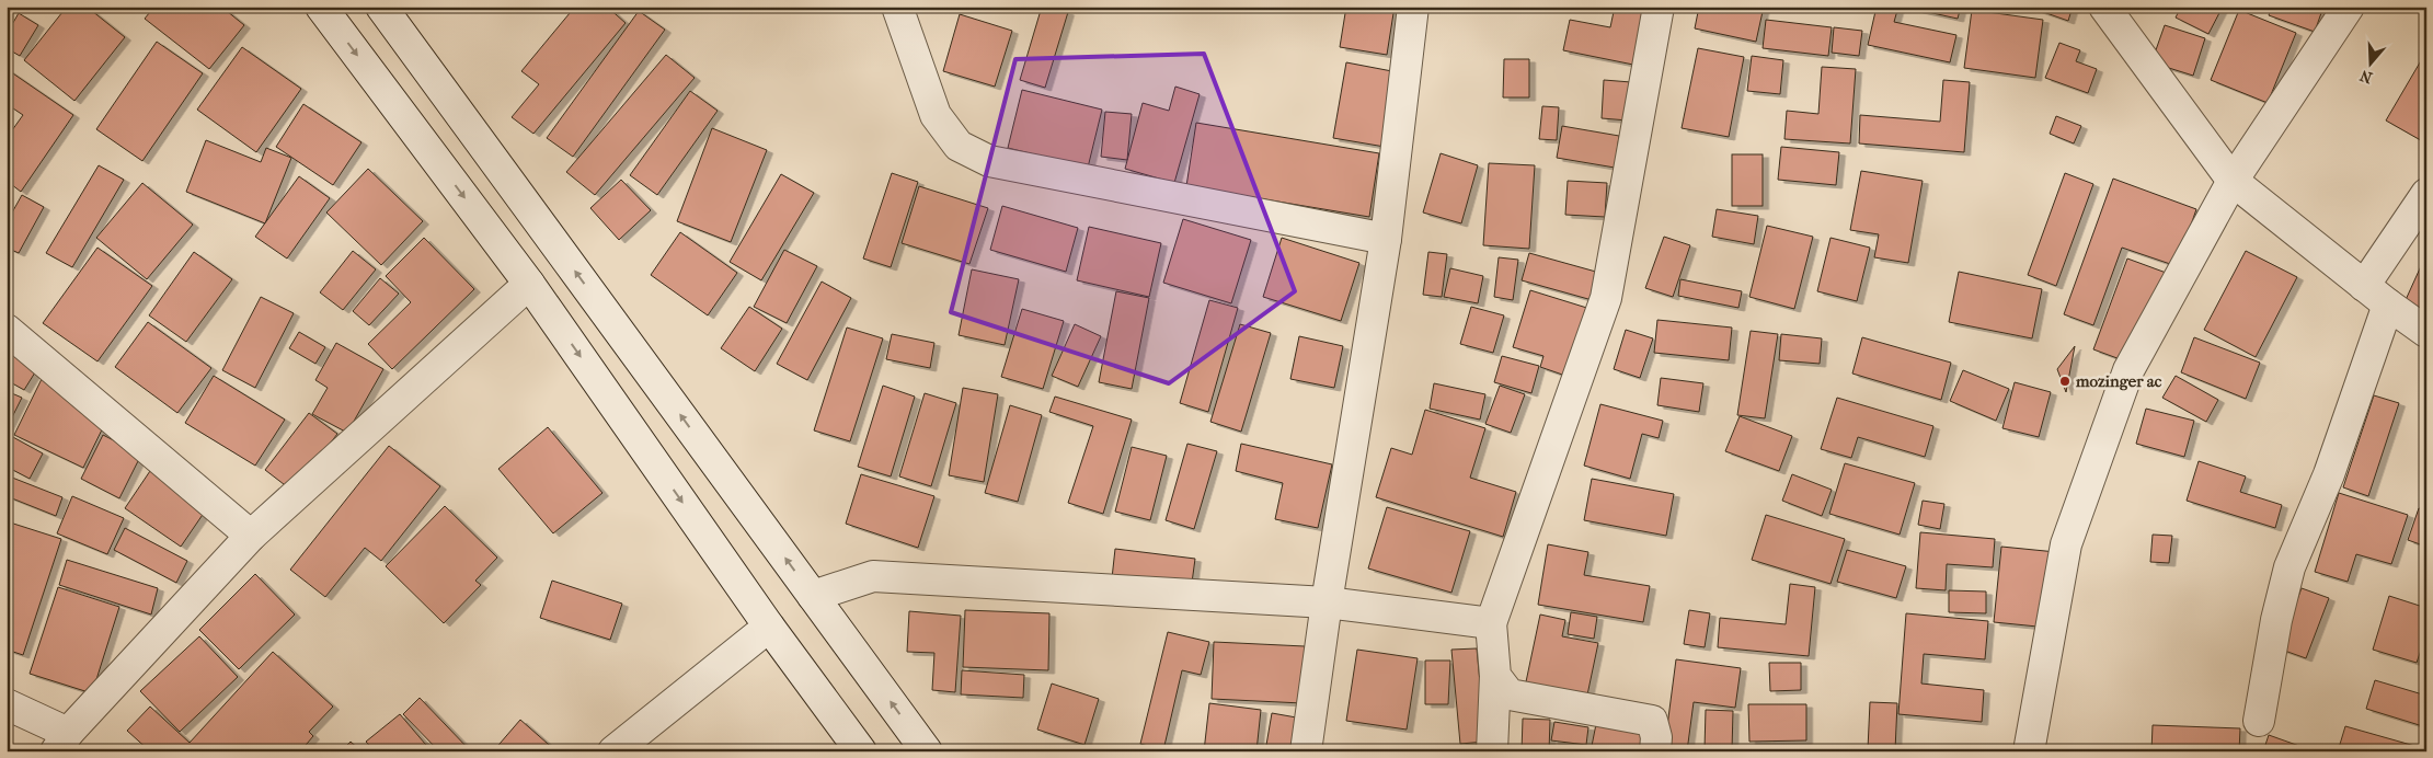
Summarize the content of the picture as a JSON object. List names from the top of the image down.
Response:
{
  "places": ["mozinger ac"],
  "north": "bottom"
}
